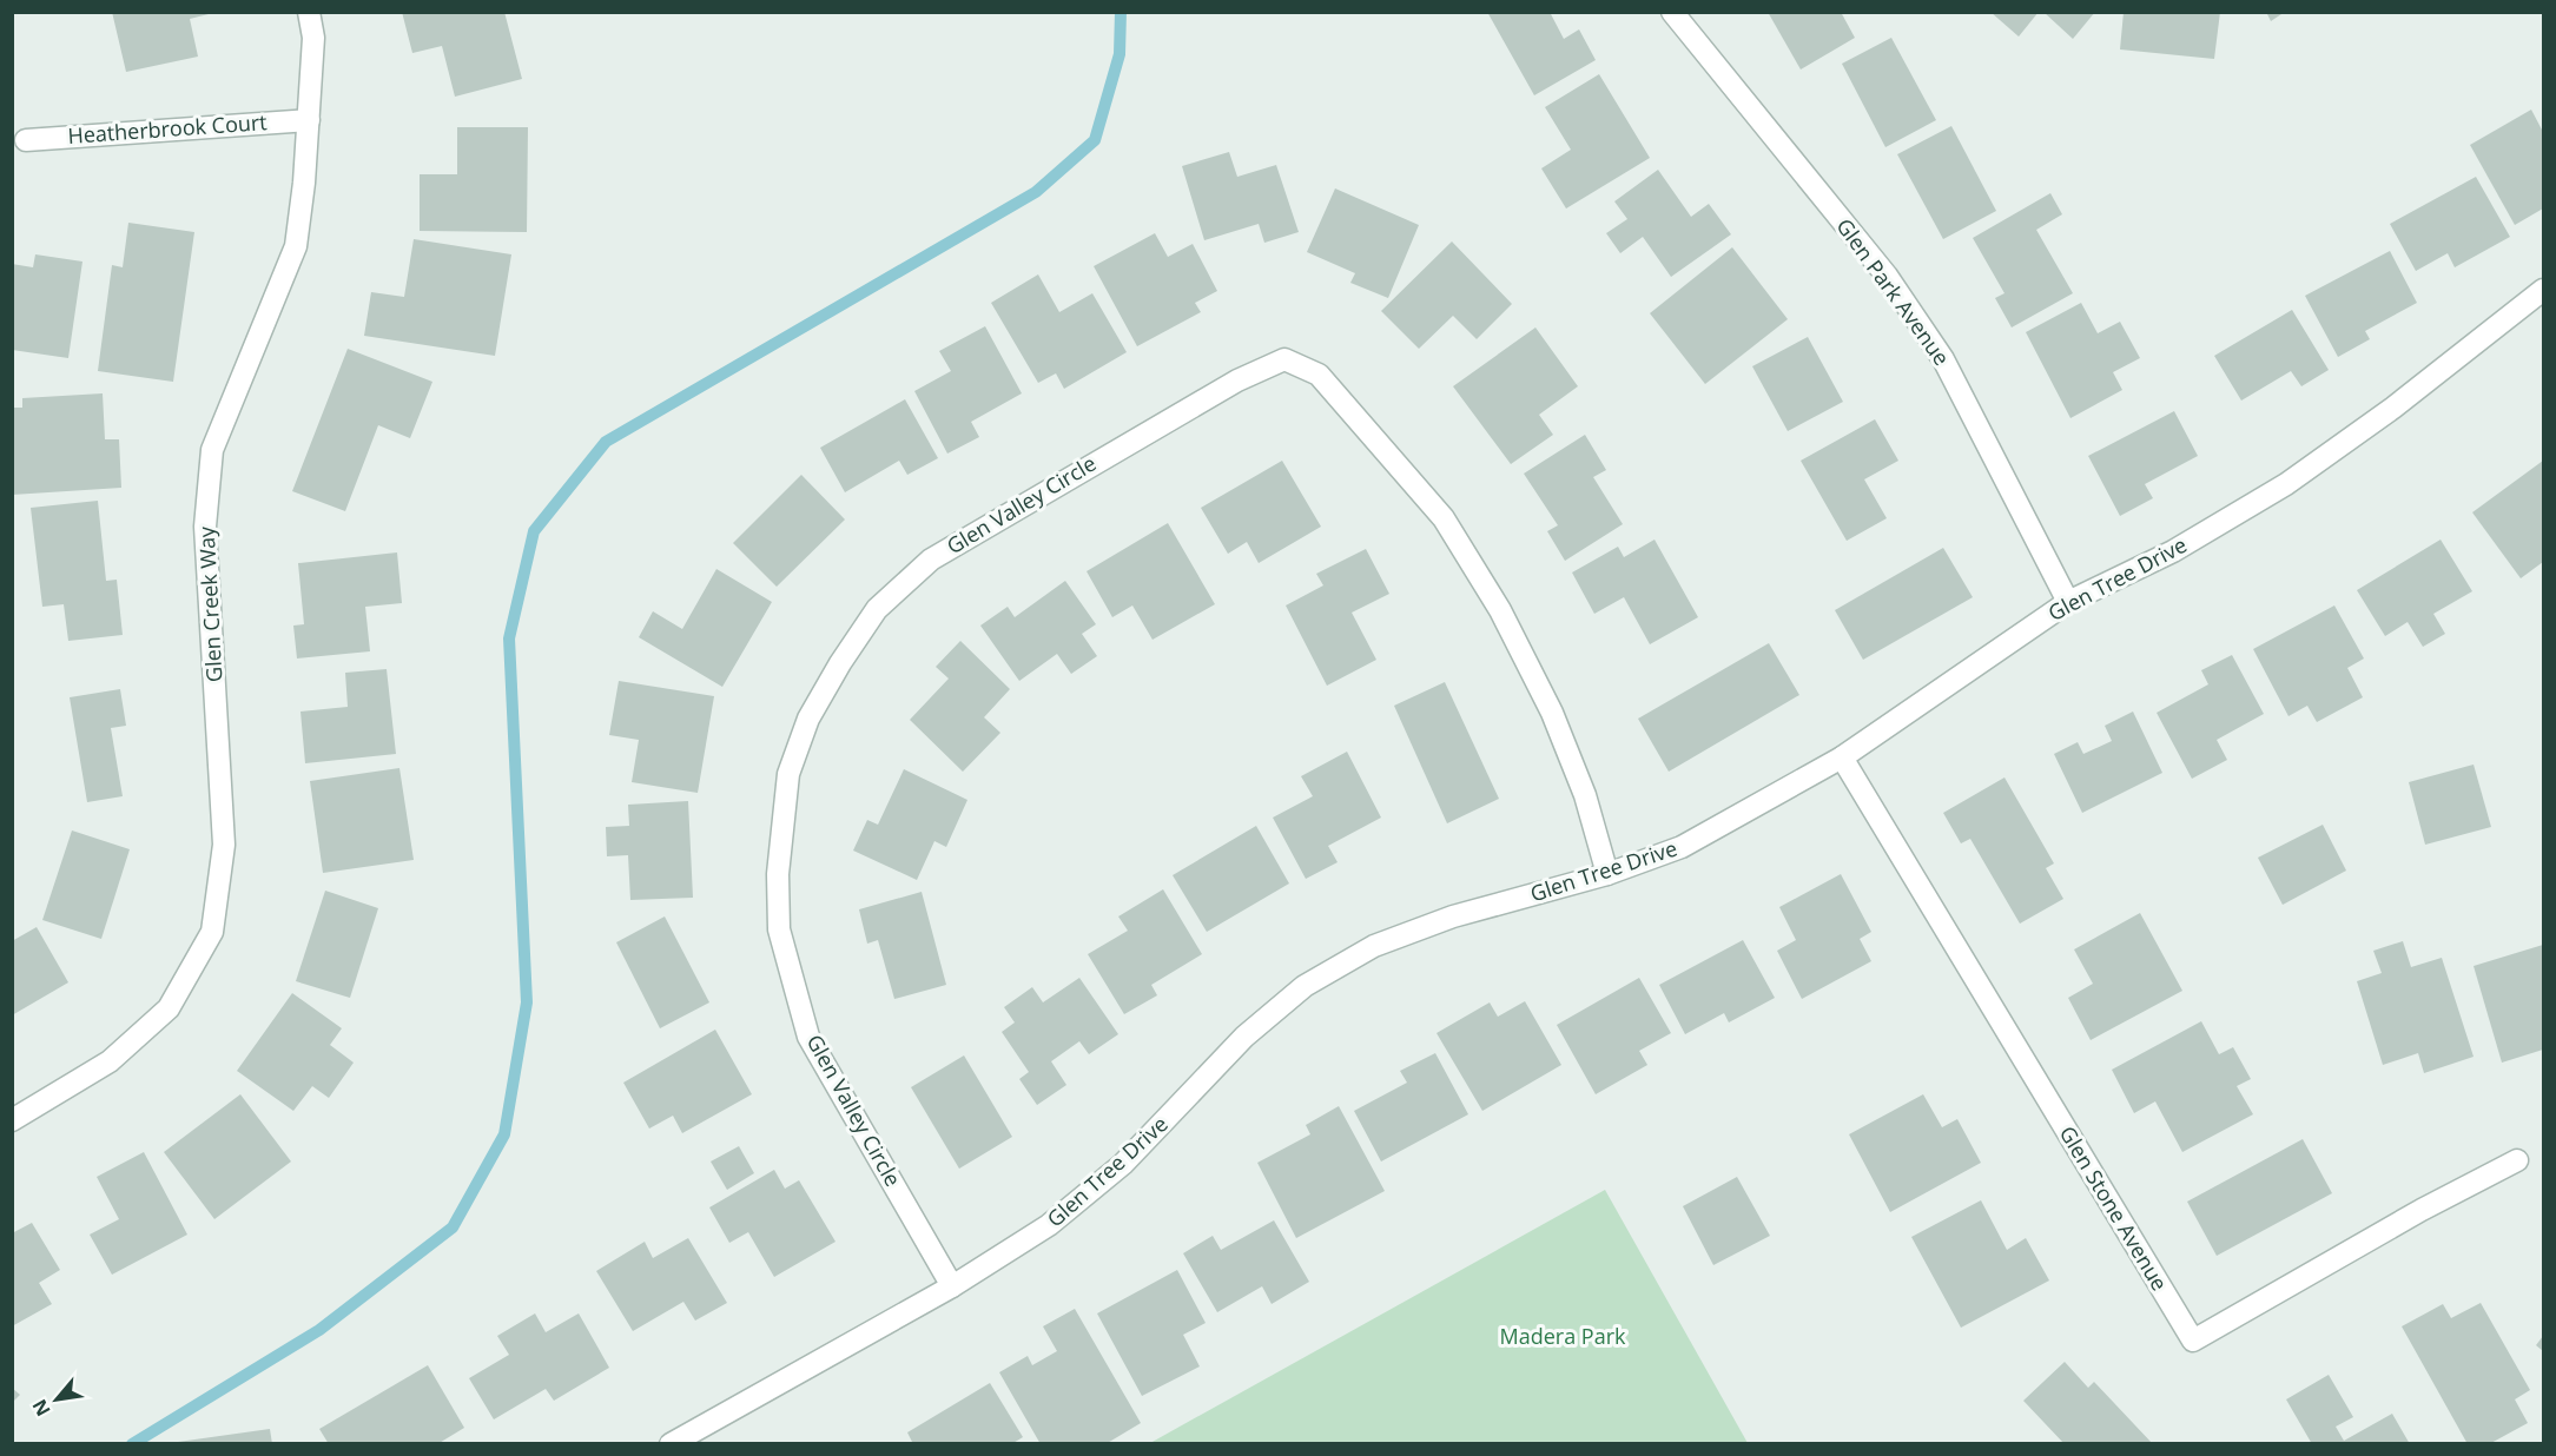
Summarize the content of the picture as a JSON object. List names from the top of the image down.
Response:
{
  "streets": {
    "street": [
      "Heatherbrook Court",
      "Glen Park Avenue",
      "Glen Valley Circle",
      "Glen Tree Drive",
      "Glen Creek Way",
      "Glen Stone Avenue"
    ]
  },
  "crossings": [
    ["Heatherbrook Court", "Glen Creek Way"],
    ["Glen Park Avenue", "Glen Tree Drive"],
    ["Glen Valley Circle", "Glen Tree Drive"],
    ["Glen Tree Drive", "Glen Stone Avenue"]
  ],
  "parks": ["Madera Park"],
  "north": "bottom left"
}
